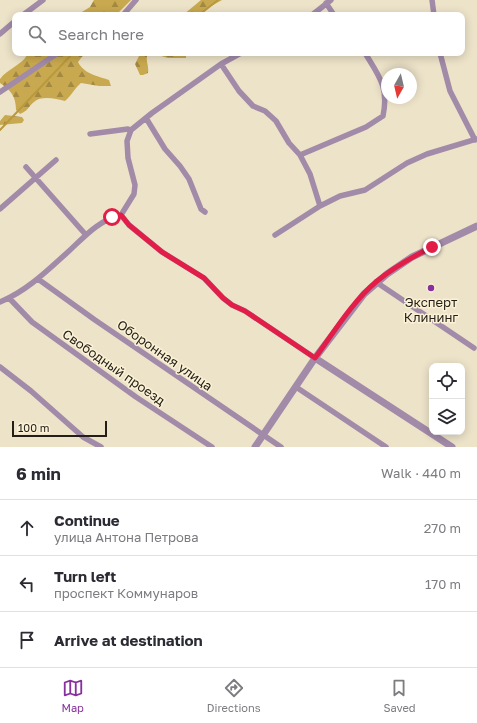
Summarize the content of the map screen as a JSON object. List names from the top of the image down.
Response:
{
  "streets": {
    "street": ["Оборонная улица", "Свободный проезд"]
  },
  "places": ["Эксперт Клининг"],
  "scale_bar": "100 m",
  "north": "bottom",
  "page": {
    "search": "Search here",
    "scale": "100 m",
    "heading": ["6 min", "Walk · 440 m"],
    "list": [
      ["Continue", "улица Антона Петрова", "270 m"],
      ["Turn left", "проспект Коммунаров", "170 m"],
      "Arrive at destination"
    ],
    "nav": ["Map", "Directions", "Saved"]
  }
}
